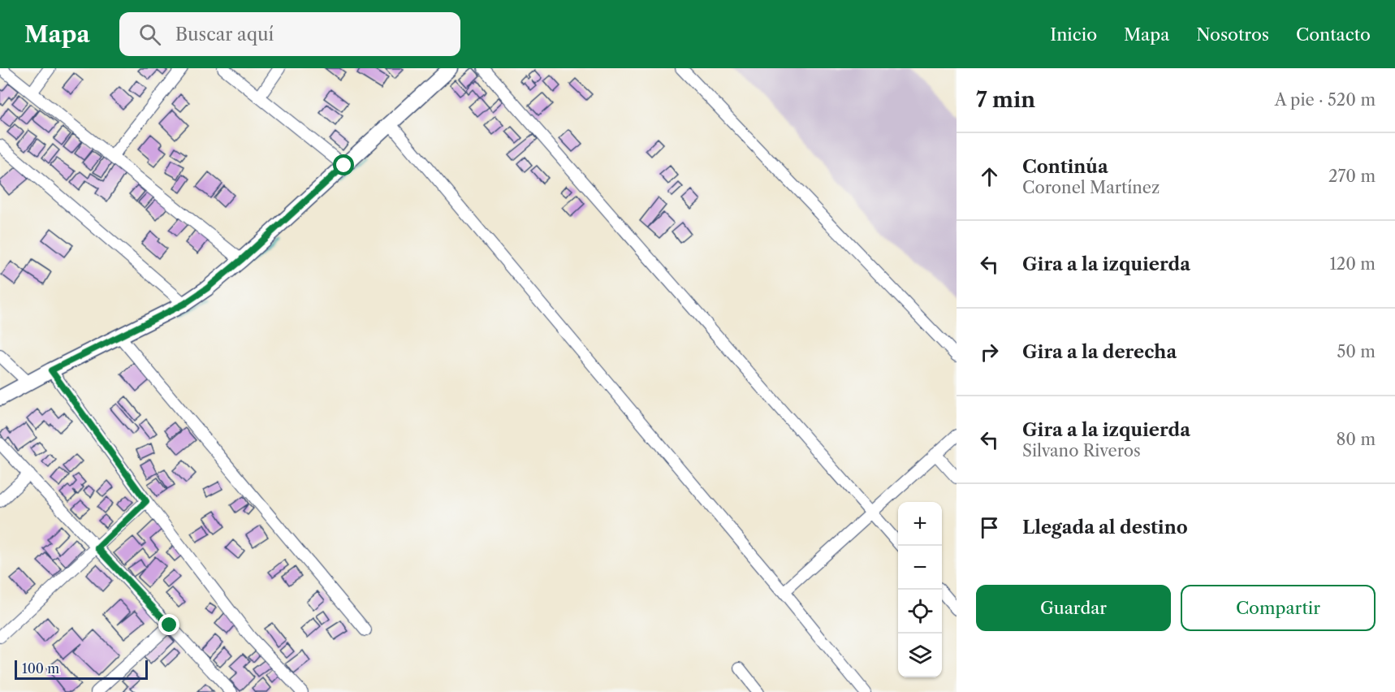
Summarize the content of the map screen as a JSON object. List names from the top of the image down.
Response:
{
  "scale_bar": "100 m",
  "page": {
    "header": "Mapa",
    "search": "Buscar aquí",
    "nav": [
      "Inicio",
      "Mapa",
      "Nosotros",
      "Contacto"
    ],
    "heading": ["7 min", "A pie · 520 m"],
    "list": [
      ["Continúa", "Coronel Martínez", "270 m"],
      ["Gira a la izquierda", "120 m"],
      ["Gira a la derecha", "50 m"],
      ["Gira a la izquierda", "Silvano Riveros", "80 m"],
      "Llegada al destino"
    ],
    "map_buttons": ["+", "−"],
    "buttons": ["Guardar", "Compartir"],
    "scale": "100 m"
  }
}
